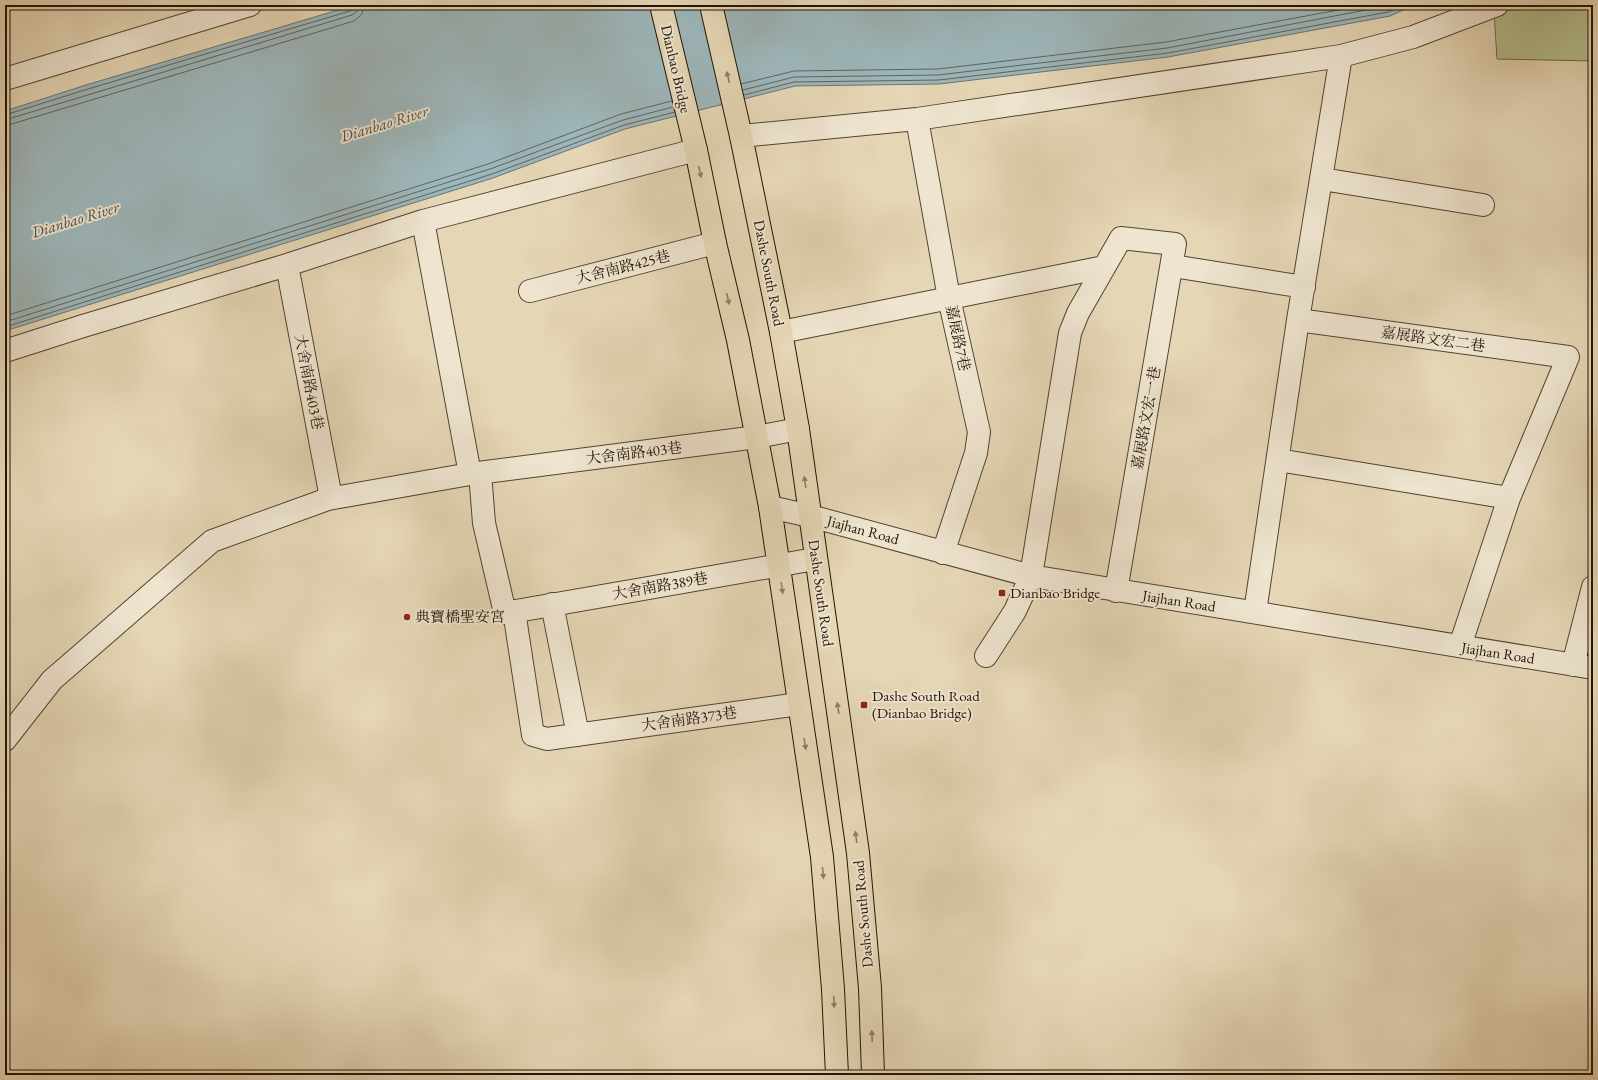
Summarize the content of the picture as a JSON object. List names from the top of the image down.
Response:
{
  "streets": {
    "main road": ["Dianbao Bridge", "Dashe South Road"],
    "street": [
      "大舍南路425巷",
      "嘉展路7巷",
      "嘉展路文宏二巷",
      "大舍南路403巷",
      "嘉展路文宏一巷",
      "Jiajhan Road",
      "大舍南路389巷",
      "大舍南路373巷"
    ]
  },
  "crossings": [
    ["Dashe South Road", "大舍南路403巷"],
    ["Dashe South Road", "Jiajhan Road"],
    ["Dashe South Road", "大舍南路389巷"],
    ["嘉展路7巷", "Jiajhan Road"],
    ["嘉展路文宏一巷", "Jiajhan Road"],
    ["大舍南路389巷", "大舍南路373巷"]
  ],
  "water": ["Dianbao River"],
  "places": {
    "transit": ["Dianbao Bridge", "Dashe South Road (Dianbao Bridge)"],
    "other": ["典寶橋聖安宮"]
  }
}
